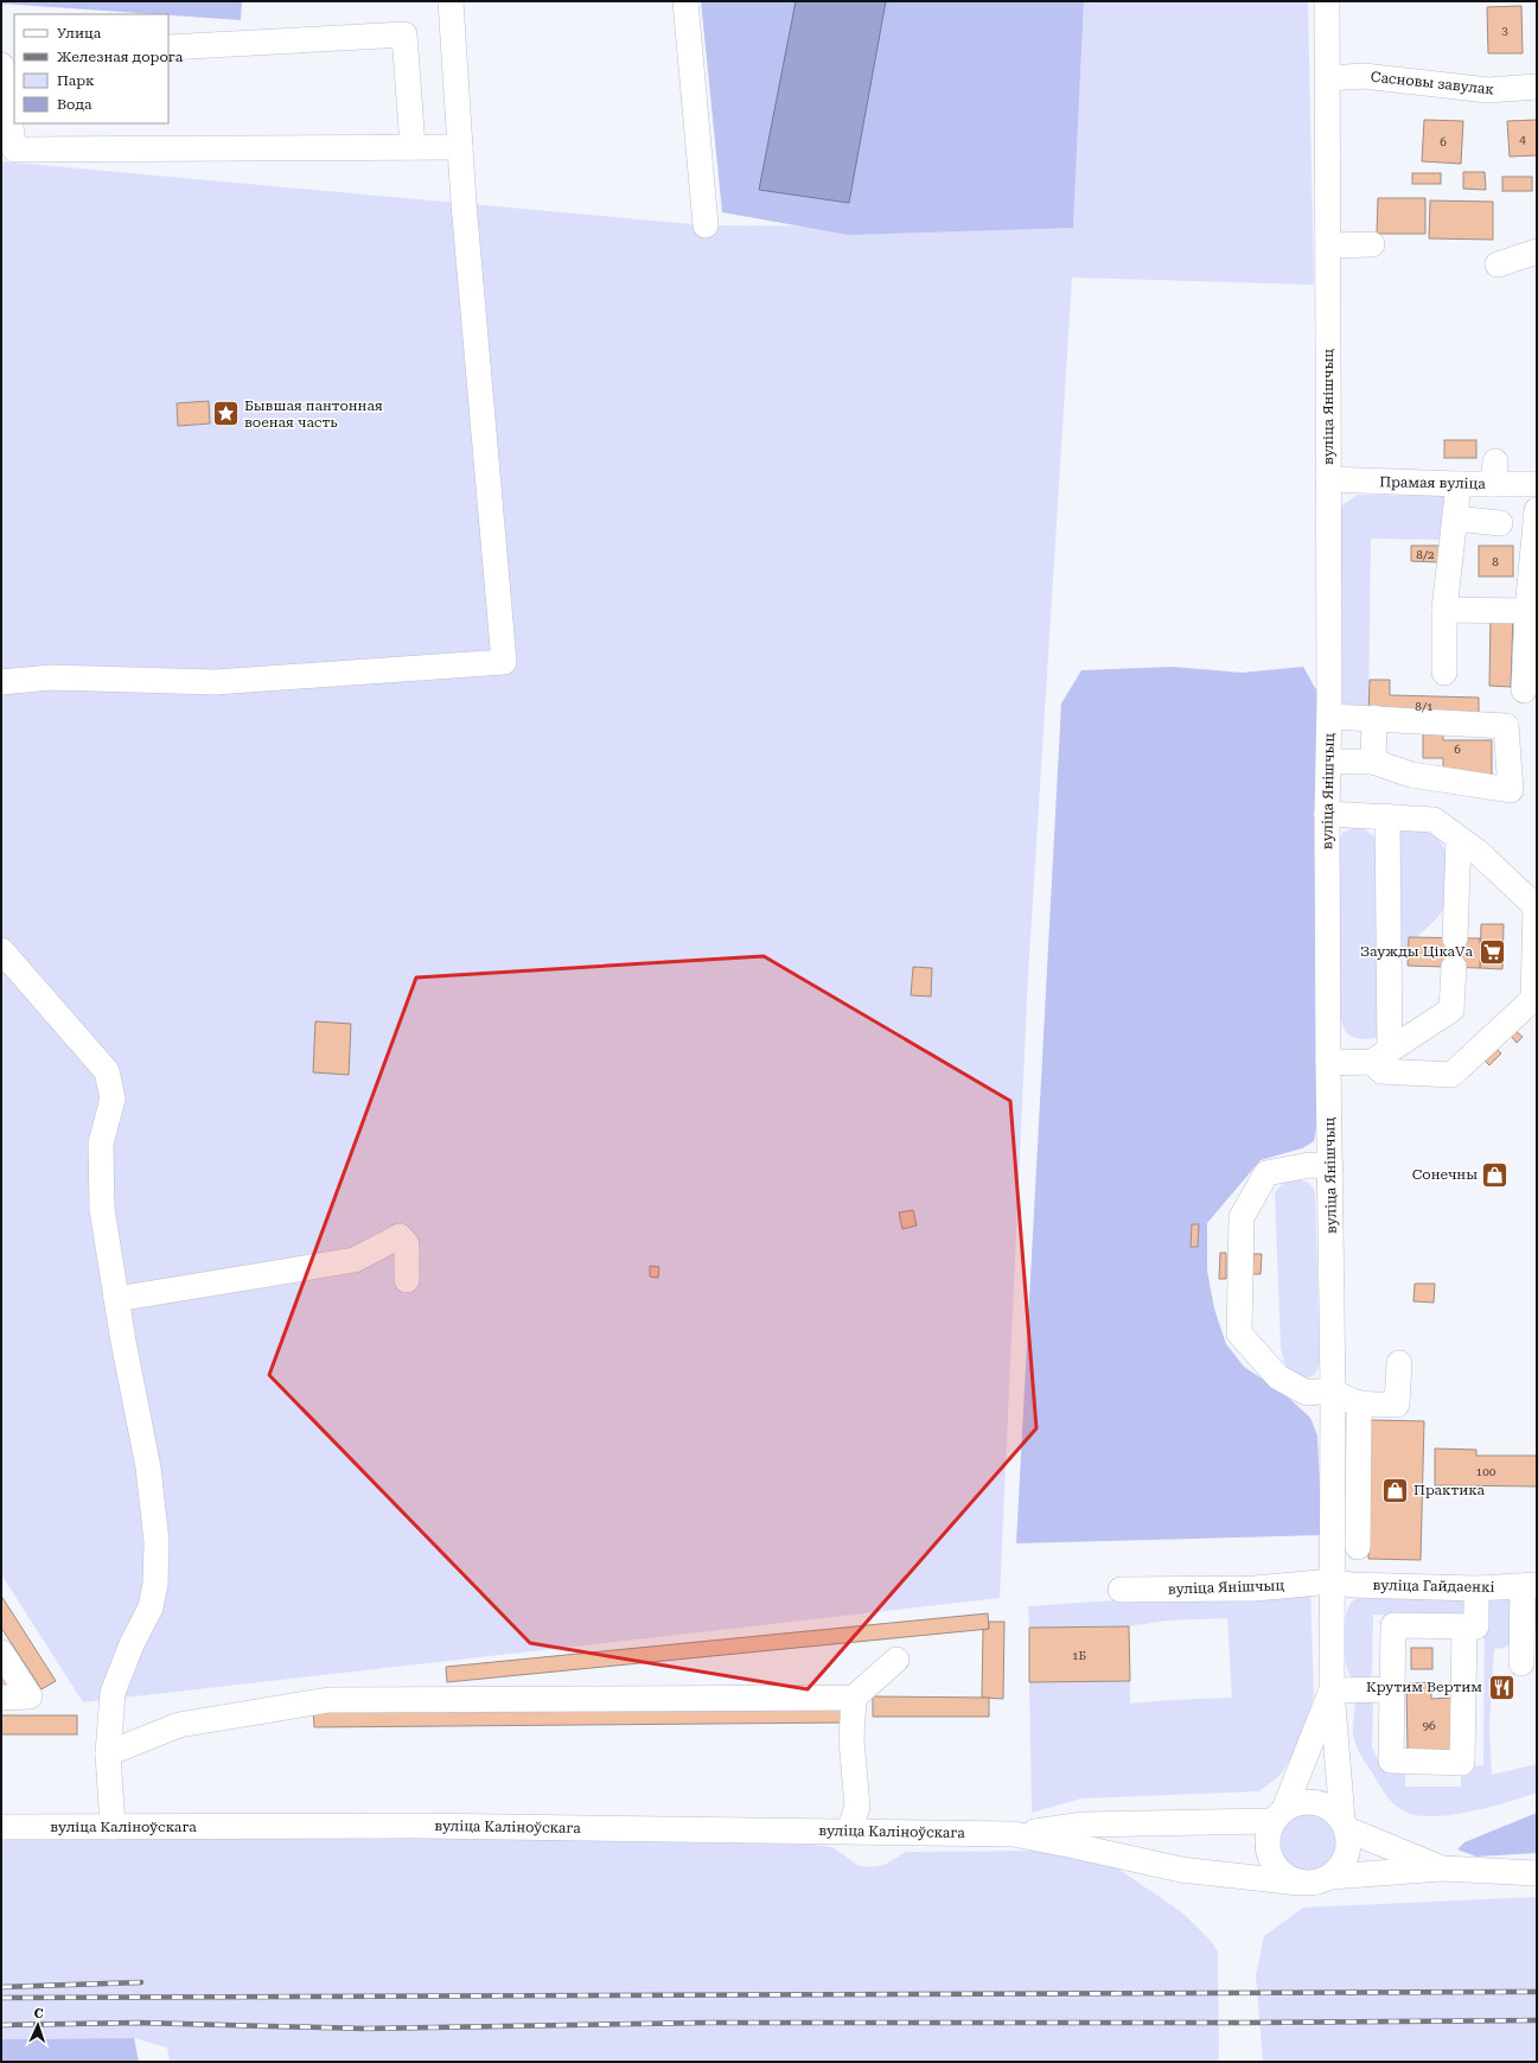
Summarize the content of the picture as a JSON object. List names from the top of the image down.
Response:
{
  "streets": {
    "street": [
      "Сасновы завулак",
      "вуліца Янішчыц",
      "Прамая вуліца",
      "вуліца Гайдаенкі",
      "вуліца Каліноўскага"
    ]
  },
  "crossings": [
    ["Сасновы завулак", "вуліца Янішчыц"],
    ["вуліца Янішчыц", "Прамая вуліца"],
    ["вуліца Янішчыц", "вуліца Гайдаенкі"],
    ["вуліца Янішчыц", "вуліца Каліноўскага"]
  ],
  "places": {
    "place": ["Бывшая пантонная военая часть"],
    "supermarket": ["Заужды ЦікаVа"],
    "shop": ["Сонечны", "Практика"],
    "restaurant": ["Крутим Вертим"]
  },
  "house_numbers": [
    "3",
    "4",
    "6",
    "8/2",
    "8",
    "8/1",
    "6",
    "100",
    "1Б",
    "96"
  ],
  "legend": [
    "Улица",
    "Железная дорога",
    "Парк",
    "Вода"
  ],
  "north": "top"
}
